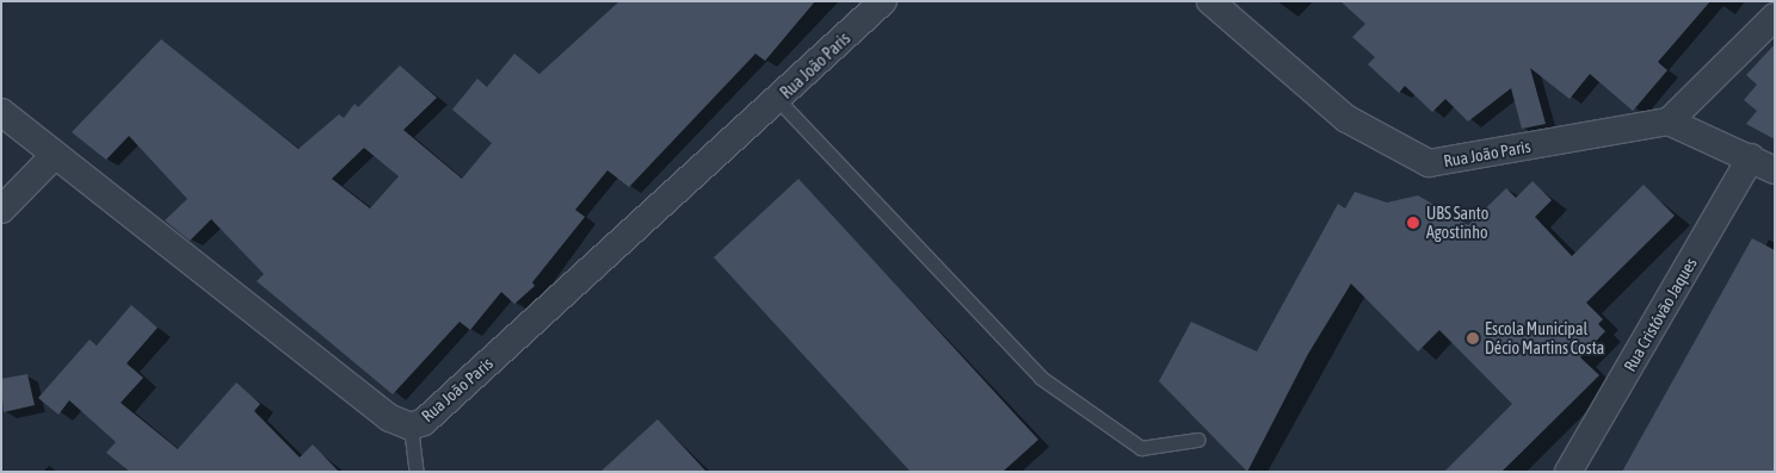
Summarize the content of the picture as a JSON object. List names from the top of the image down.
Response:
{
  "streets": {
    "street": ["Rua João Paris", "Rua Cristóvão Jaques"]
  },
  "places": ["UBS Santo Agostinho", "Escola Municipal Décio Martins Costa"]
}
